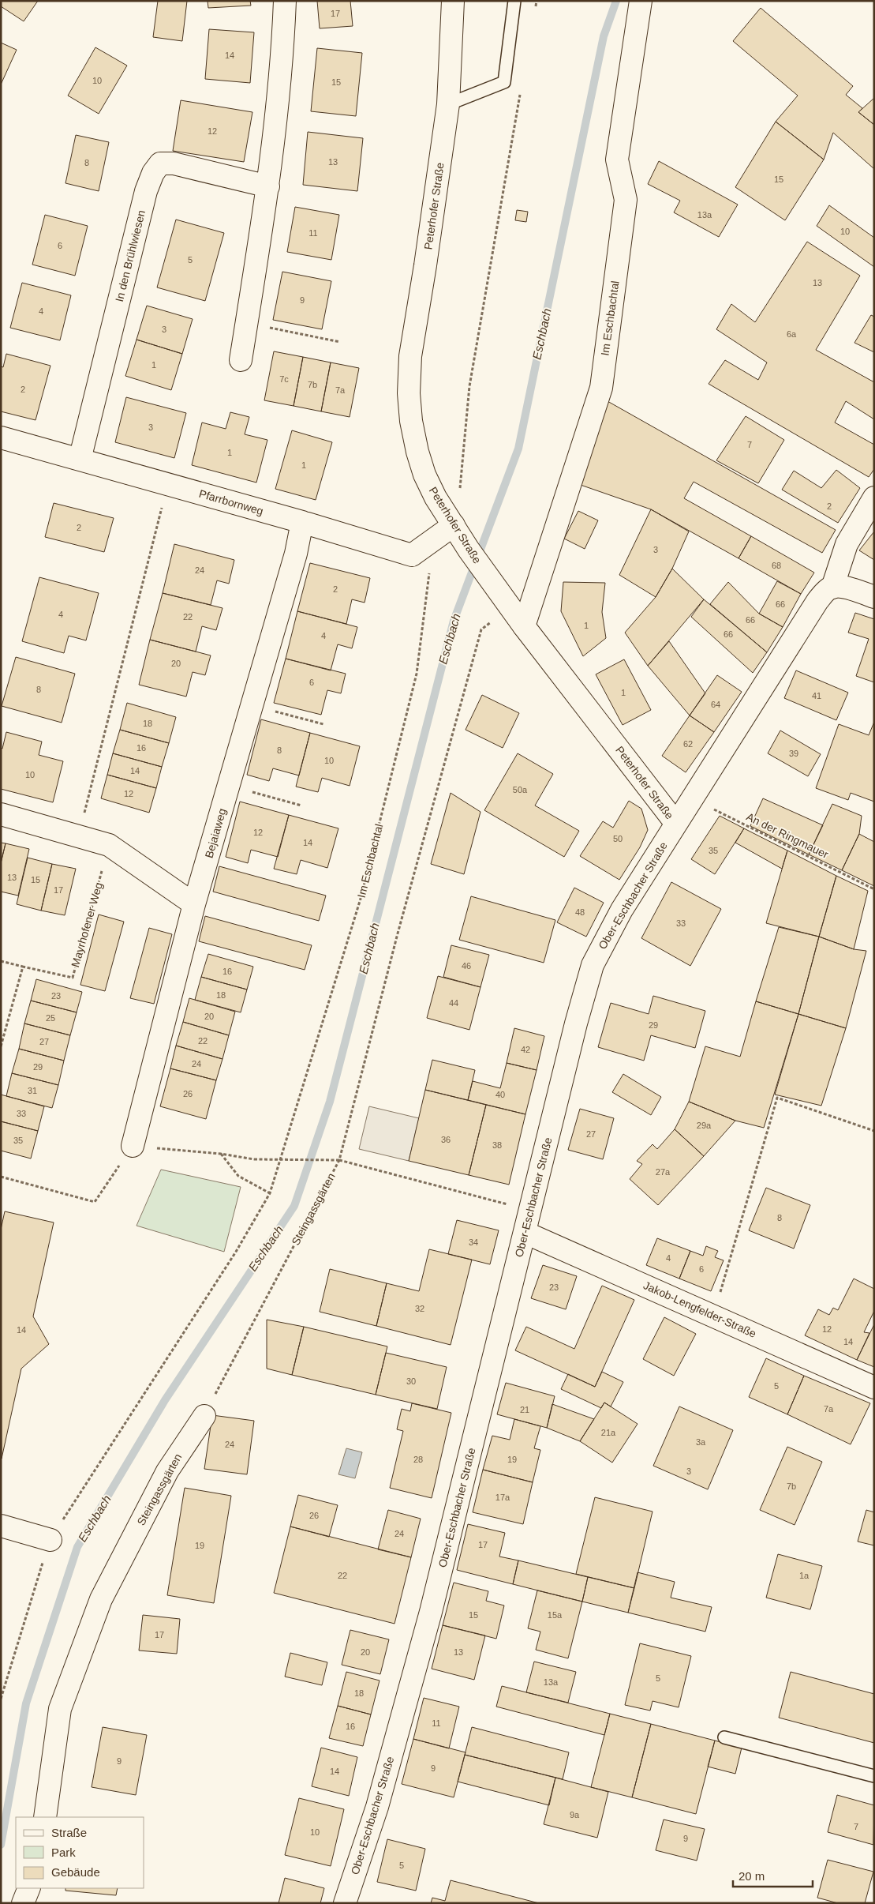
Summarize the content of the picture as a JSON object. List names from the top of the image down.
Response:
{
  "streets": {
    "street": [
      "Peterhofer Straße",
      "In den Brühlwiesen",
      "Im Eschbachtal",
      "Pfarrbornweg",
      "Bejaiaweg",
      "Ober-Eschbacher Straße",
      "Steingassgärten",
      "Jakob-Lengfelder-Straße"
    ],
    "path": ["An der Ringmauer", "Mayrhofener Weg"]
  },
  "crossings": [
    ["Peterhofer Straße", "Im Eschbachtal"],
    ["Peterhofer Straße", "Pfarrbornweg"],
    ["Peterhofer Straße", "Ober-Eschbacher Straße"],
    ["Peterhofer Straße", "Steingassgärten"],
    ["In den Brühlwiesen", "Pfarrbornweg"],
    ["Pfarrbornweg", "Bejaiaweg"],
    ["An der Ringmauer", "Ober-Eschbacher Straße"],
    ["Ober-Eschbacher Straße", "Jakob-Lengfelder-Straße"]
  ],
  "water": ["Eschbach"],
  "house_numbers": [
    "17",
    "14",
    "10",
    "15",
    "12",
    "13",
    "8",
    "15",
    "13a",
    "10",
    "11",
    "6",
    "5",
    "13",
    "9",
    "4",
    "3",
    "6a",
    "1",
    "7c",
    "7b",
    "2",
    "7a",
    "3",
    "7",
    "1",
    "1",
    "2",
    "2",
    "3",
    "68",
    "24",
    "2",
    "66",
    "4",
    "22",
    "66",
    "1",
    "66",
    "4",
    "20",
    "6",
    "8",
    "1",
    "41",
    "64",
    "18",
    "62",
    "16",
    "8",
    "39",
    "10",
    "14",
    "10",
    "50a",
    "12",
    "12",
    "50",
    "14",
    "35",
    "13",
    "15",
    "17",
    "48",
    "33",
    "46",
    "16",
    "18",
    "23",
    "44",
    "20",
    "25",
    "29",
    "22",
    "27",
    "42",
    "24",
    "29",
    "31",
    "26",
    "40",
    "33",
    "29a",
    "27",
    "36",
    "35",
    "38",
    "27a",
    "8",
    "34",
    "4",
    "6",
    "23",
    "32",
    "12",
    "14",
    "14",
    "30",
    "5",
    "7a",
    "21",
    "21a",
    "3a",
    "24",
    "28",
    "19",
    "3",
    "7b",
    "17a",
    "26",
    "24",
    "17",
    "19",
    "22",
    "1a",
    "15",
    "15a",
    "17",
    "20",
    "13",
    "5",
    "13a",
    "18",
    "11",
    "16",
    "9",
    "9",
    "14",
    "9a",
    "7",
    "10",
    "9",
    "5"
  ],
  "legend": ["Straße", "Park", "Gebäude"],
  "scale_bar": "20 m"
}
